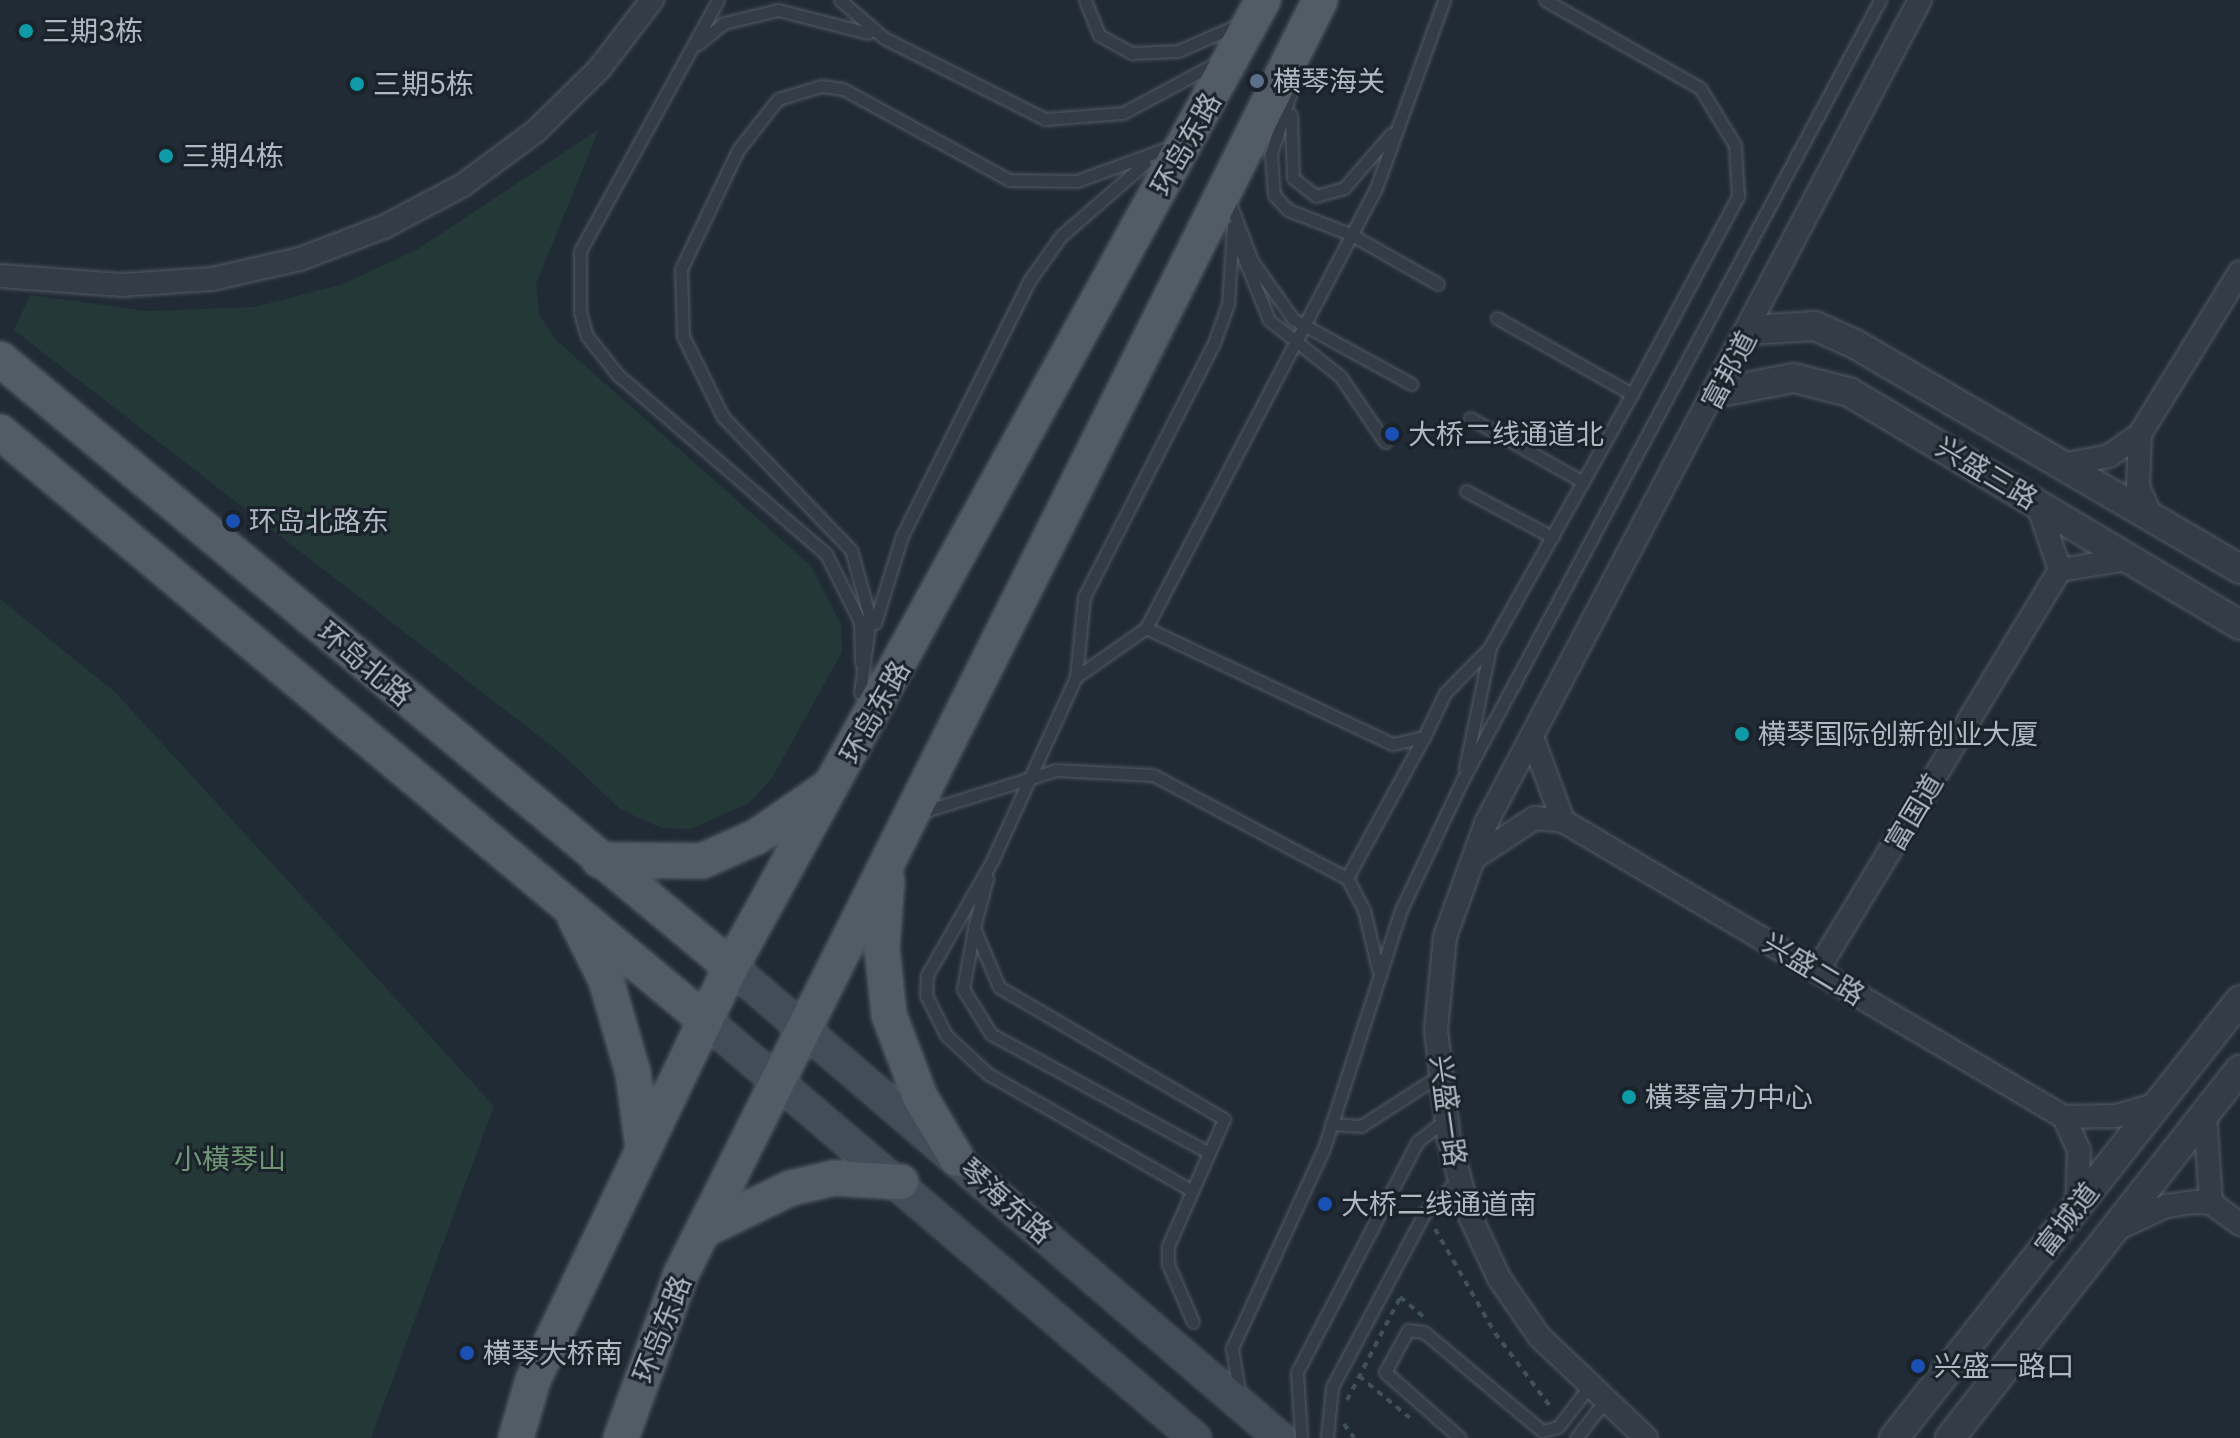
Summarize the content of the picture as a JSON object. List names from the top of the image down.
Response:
{
  "streets": {
    "main road": ["环岛东路", "环岛北路", "琴海东路"],
    "street": [
      "富邦道",
      "兴盛三路",
      "富国道",
      "兴盛二路",
      "兴盛一路",
      "富城道"
    ]
  },
  "crossings": [
    ["环岛东路", "环岛北路"],
    ["环岛东路", "琴海东路"],
    ["富邦道", "兴盛三路"],
    ["富邦道", "兴盛一路"],
    ["环岛北路", "琴海东路"],
    ["富国道", "兴盛二路"]
  ],
  "parks": ["小橫琴山"],
  "places": [
    "三期3栋",
    "横琴海关",
    "三期5栋",
    "三期4栋",
    "大桥二线通道北",
    "环岛北路东",
    "横琴国际创新创业大厦",
    "橫琴富力中心",
    "大桥二线通道南",
    "横琴大桥南",
    "兴盛一路口"
  ]
}
